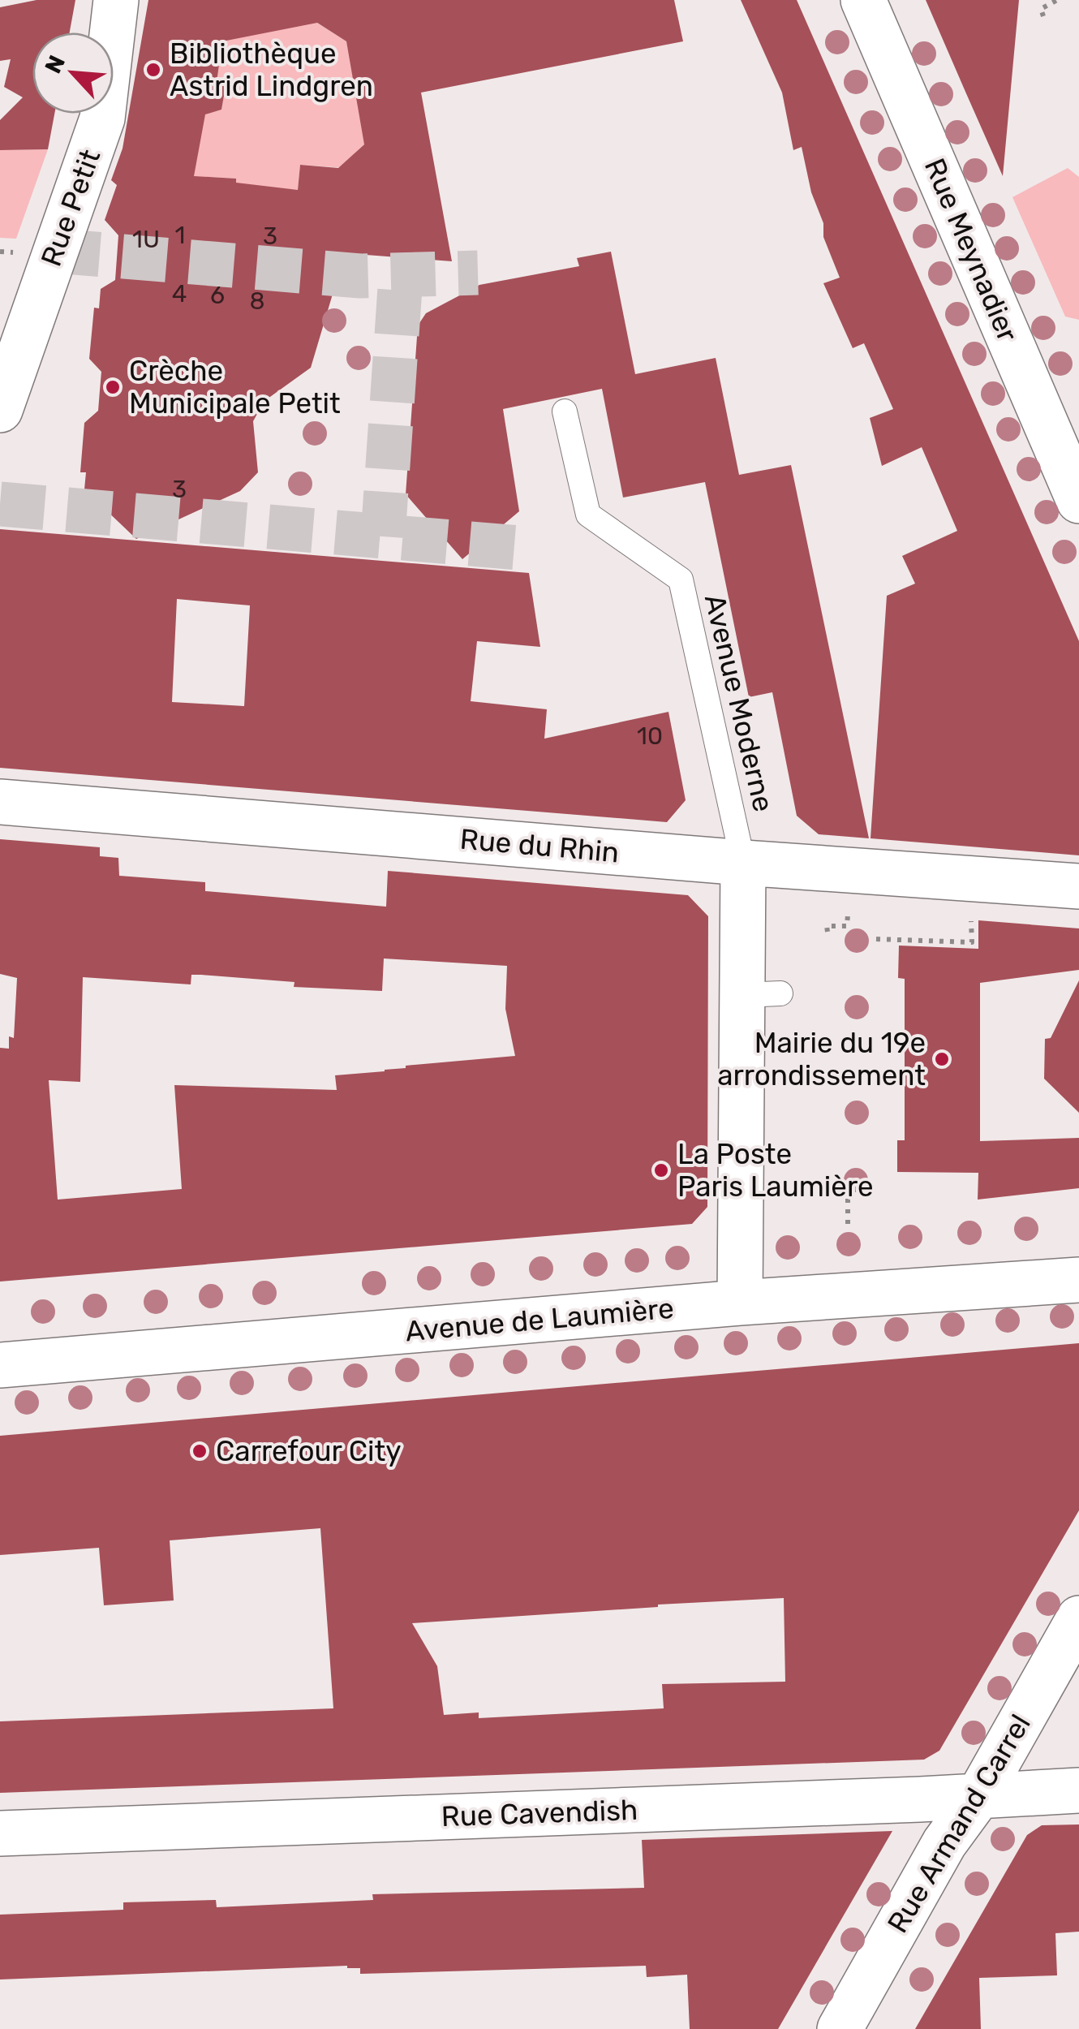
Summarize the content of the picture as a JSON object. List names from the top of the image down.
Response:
{
  "streets": {
    "street": [
      "Rue Petit",
      "Rue Meynadier",
      "Rue du Rhin",
      "Avenue de Laumière",
      "Rue Cavendish",
      "Rue Armand Carrel"
    ],
    "lane": ["Avenue Moderne"]
  },
  "crossings": [
    ["Avenue Moderne", "Rue du Rhin"],
    ["Rue Cavendish", "Rue Armand Carrel"]
  ],
  "places": [
    "Bibliothèque Astrid Lindgren",
    "Crèche Municipale Petit",
    "Mairie du 19e arrondissement",
    "La Poste Paris Laumière",
    "Carrefour City"
  ],
  "house_numbers": [
    "1",
    "3",
    "1U",
    "4",
    "6",
    "8",
    "3",
    "10"
  ],
  "north": "top left"
}
